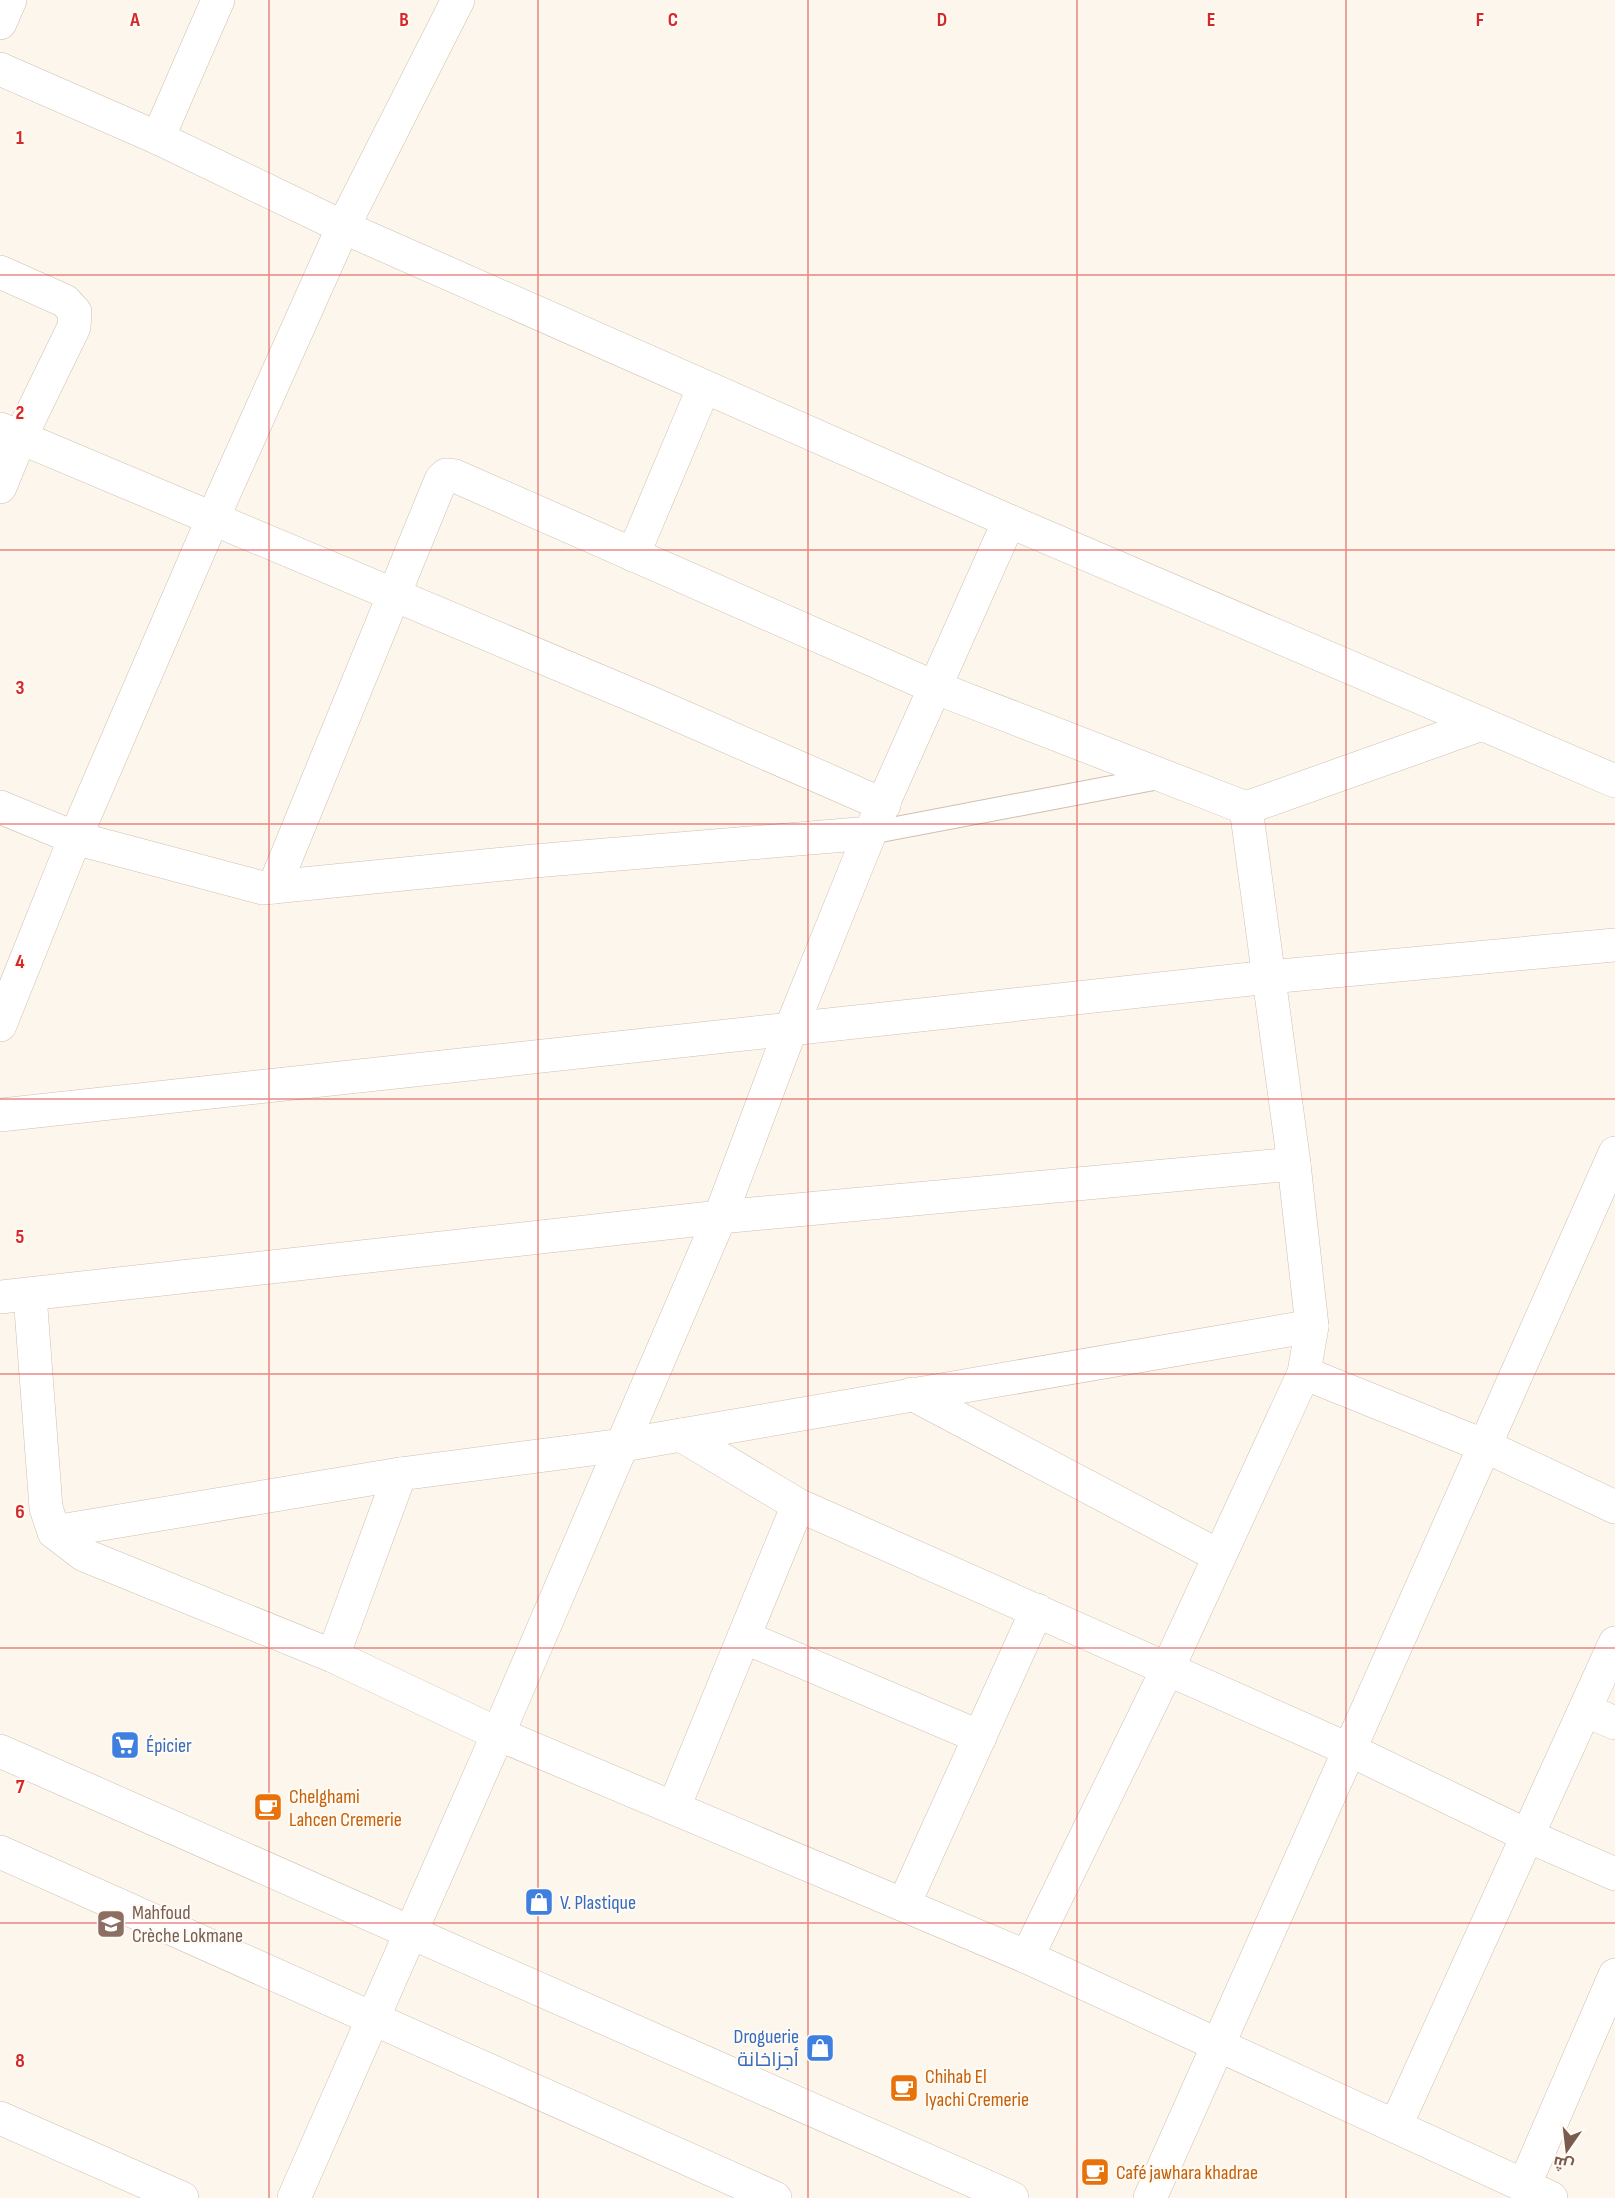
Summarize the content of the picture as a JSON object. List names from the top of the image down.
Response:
{
  "places": {
    "supermarket": ["Épicier"],
    "cafe": ["Chelghami Lahcen Cremerie", "Chihab El Iyachi Cremerie", "Café jawhara khadrae"],
    "shop": ["V. Plastique", "Droguerie أجزاخانة"],
    "school or university": ["Mahfoud Crèche Lokmane"]
  },
  "north": "bottom",
  "grid": {
    "columns": [
      "A",
      "B",
      "C",
      "D",
      "E",
      "F"
    ],
    "rows": [
      "1",
      "2",
      "3",
      "4",
      "5",
      "6",
      "7",
      "8"
    ]
  }
}
